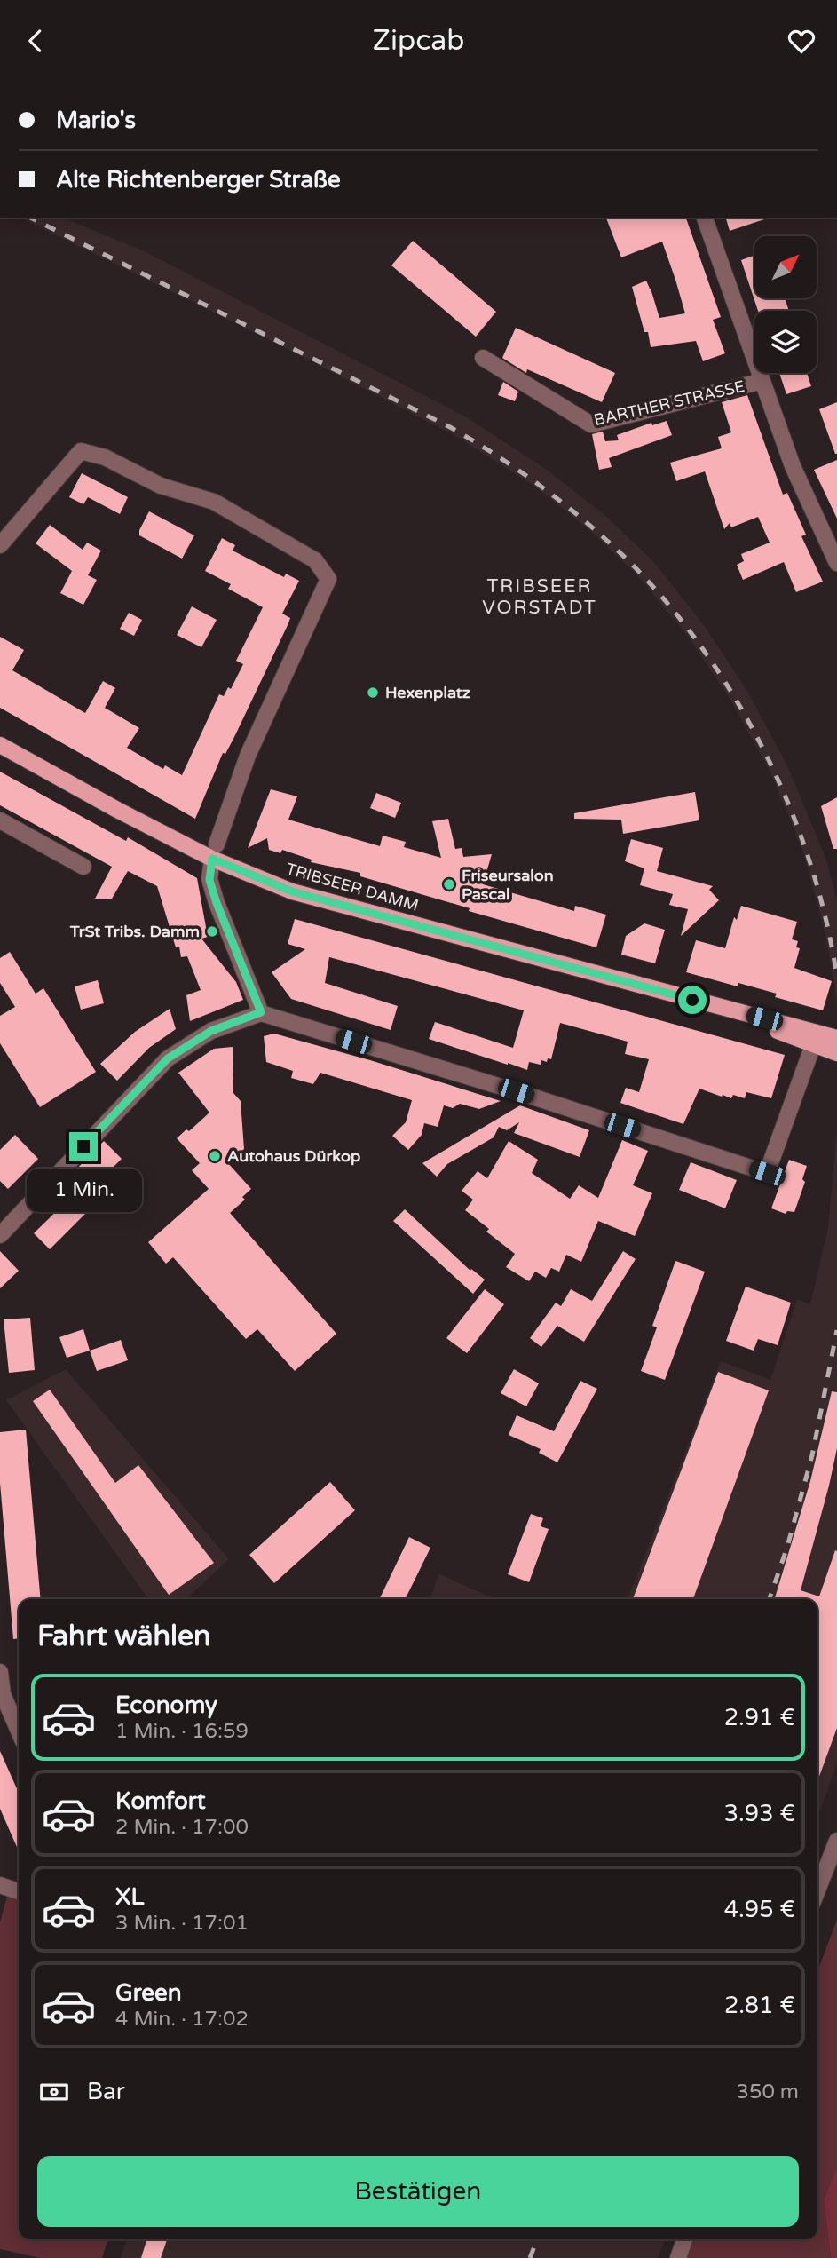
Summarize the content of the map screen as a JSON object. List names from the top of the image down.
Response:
{
  "streets": {
    "main road": ["TRIBSEER DAMM"],
    "street": ["BARTHER STRASSE"]
  },
  "districts": ["TRIBSEER VORSTADT"],
  "places": [
    "Hexenplatz",
    "Friseursalon Pascal",
    "TrSt Tribs. Damm",
    "Autohaus Dürkop"
  ],
  "north": "top right",
  "page": {
    "header": "Zipcab",
    "banner": ["Mario's", "Alte Richtenberger Straße"],
    "bubble": "1 Min.",
    "heading": "Fahrt wählen",
    "list": [
      {
        "name": "Economy",
        "note": "1 Min. · 16:59",
        "value": "2.91 €"
      },
      {
        "name": "Komfort",
        "note": "2 Min. · 17:00",
        "value": "3.93 €"
      },
      {
        "name": "XL",
        "note": "3 Min. · 17:01",
        "value": "4.95 €"
      },
      {
        "name": "Green",
        "note": "4 Min. · 17:02",
        "value": "2.81 €"
      }
    ],
    "pay": ["Bar", "350 m"],
    "buttons": "Bestätigen"
  }
}
